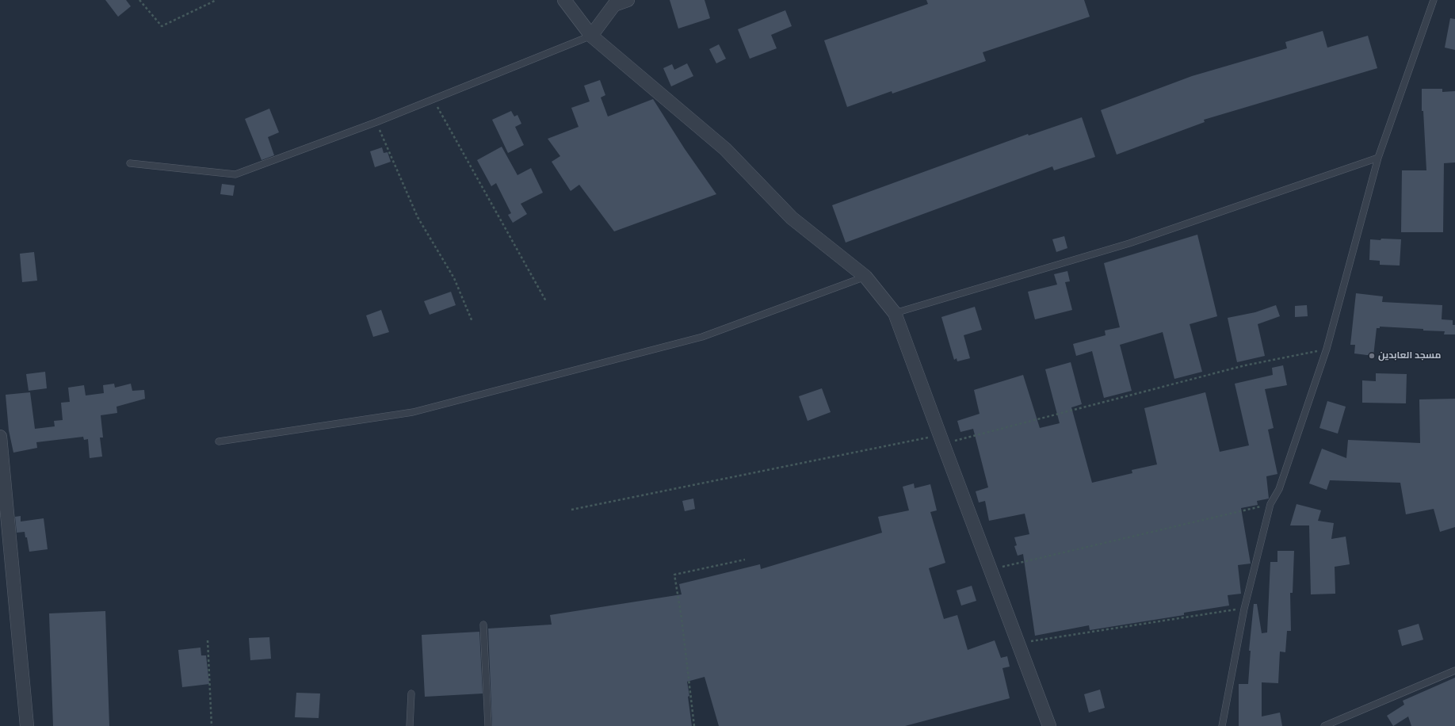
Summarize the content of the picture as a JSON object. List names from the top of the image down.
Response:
{
  "places": ["مسجد العابدين"]
}
